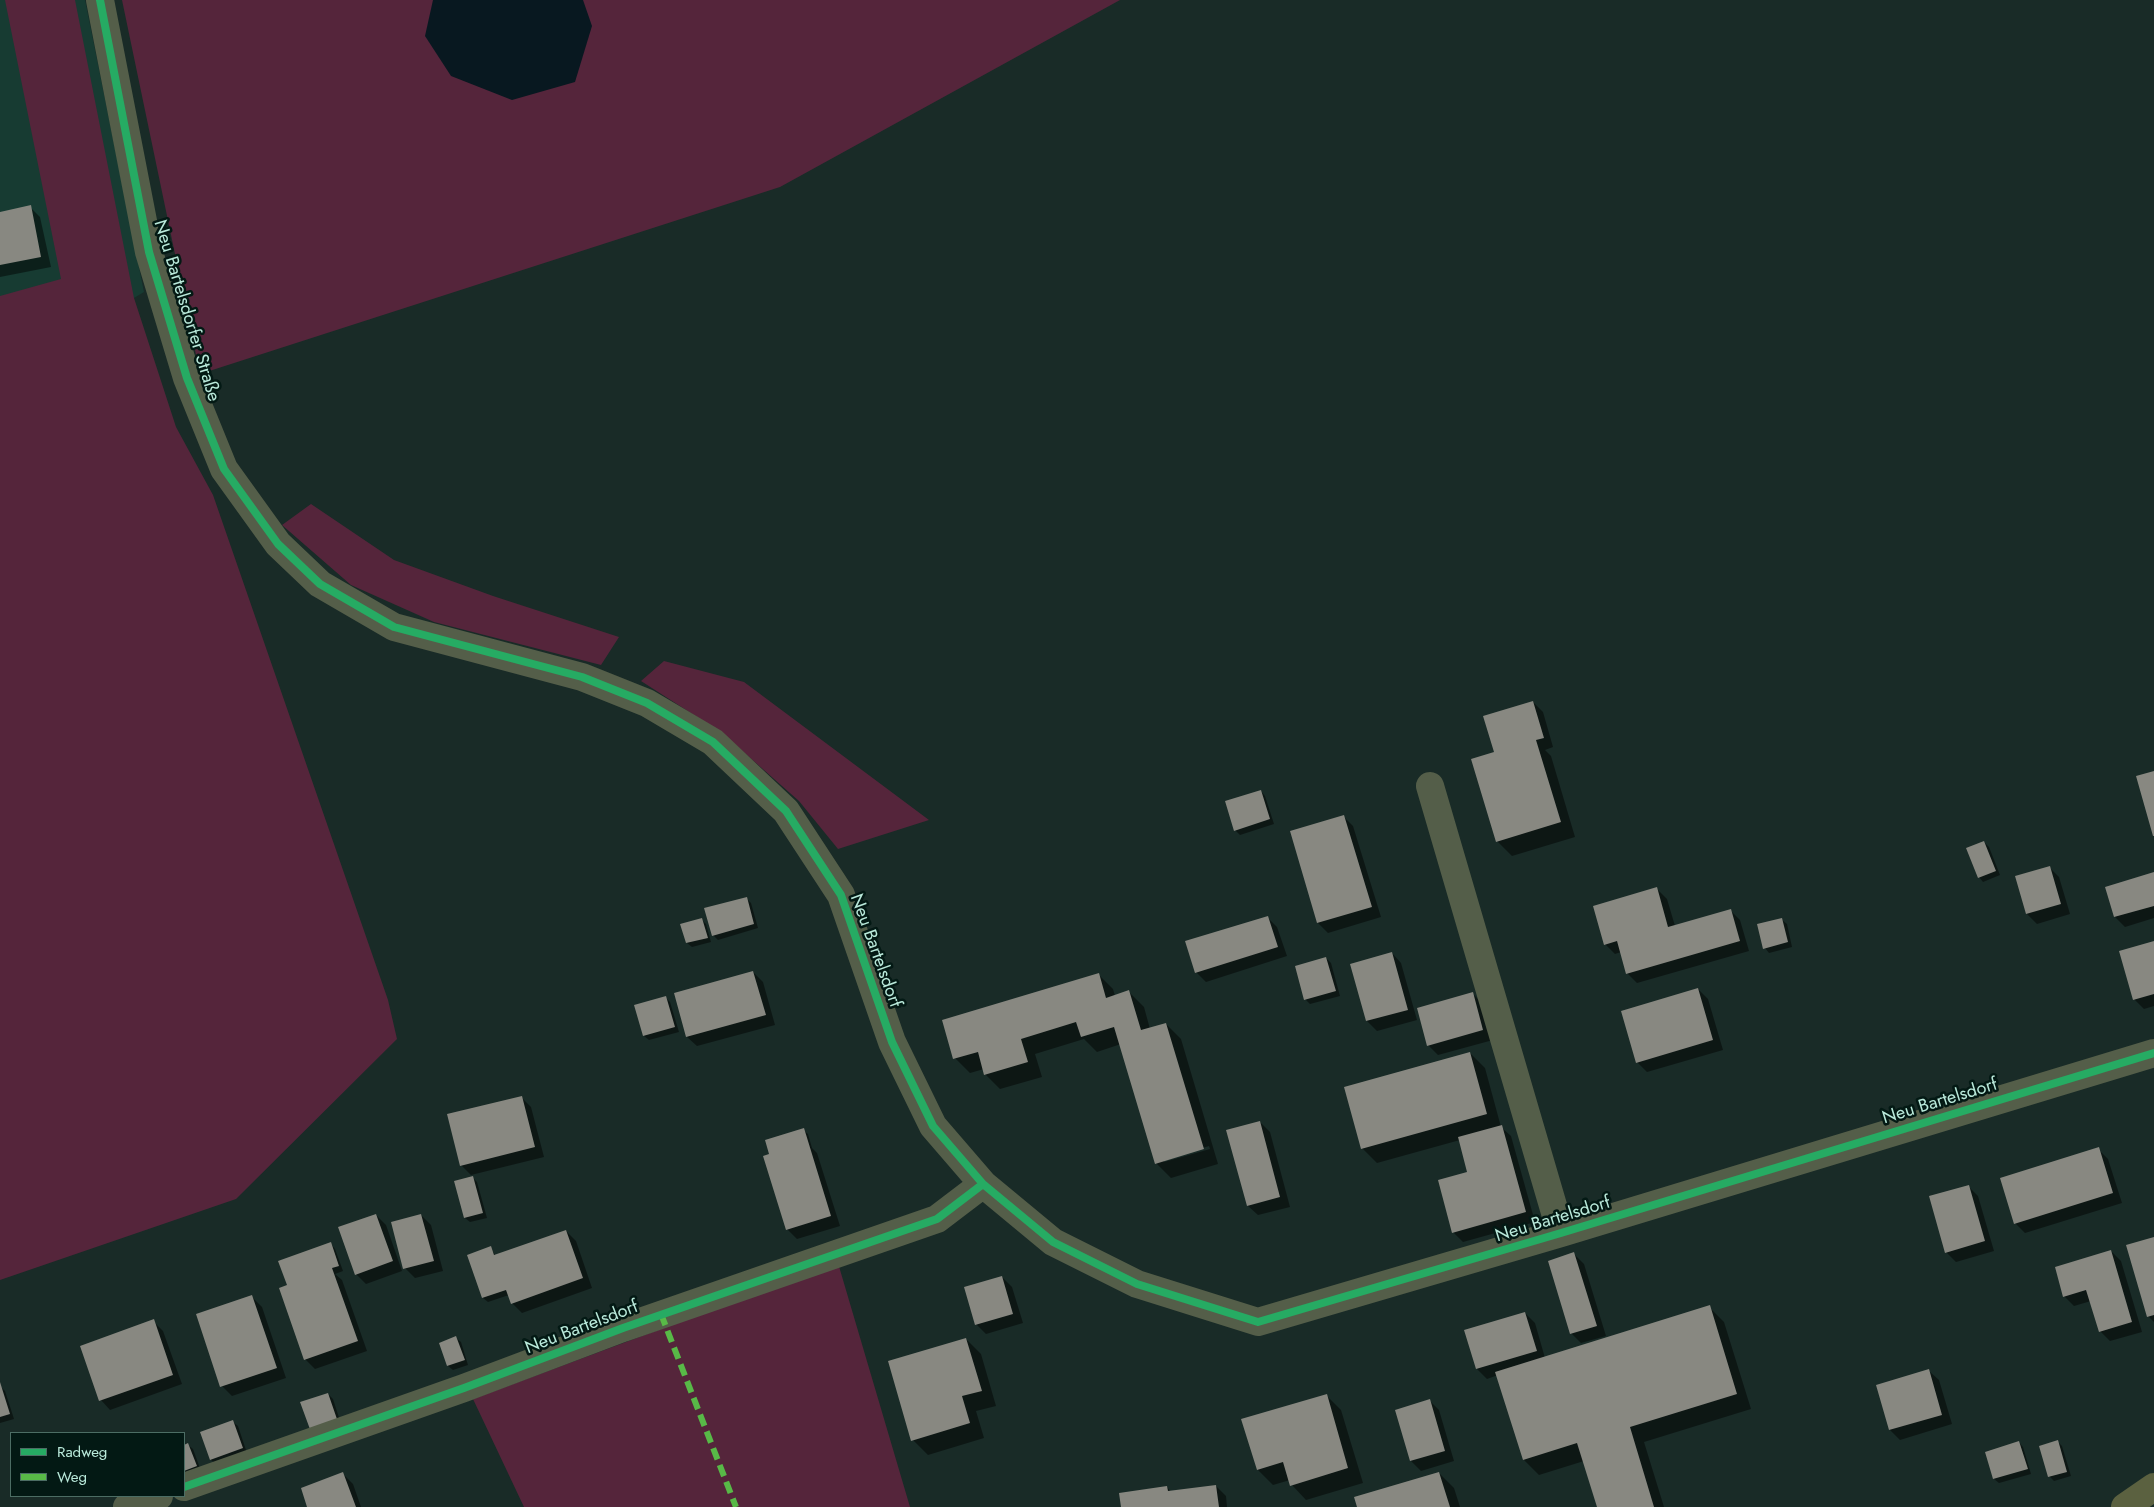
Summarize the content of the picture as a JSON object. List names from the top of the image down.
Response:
{
  "streets": {
    "street": ["Neu Bartelsdorfer Straße", "Neu Bartelsdorf"]
  },
  "crossings": [
    ["Neu Bartelsdorfer Straße", "Neu Bartelsdorf"]
  ],
  "legend": ["Radweg", "Weg"]
}
